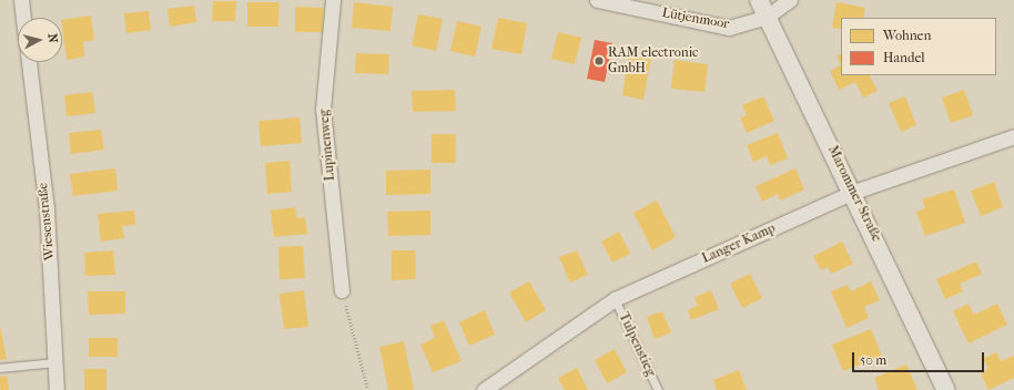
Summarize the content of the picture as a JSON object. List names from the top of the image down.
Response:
{
  "streets": {
    "street": [
      "Lütjenmoor",
      "Lupinenweg",
      "Marommer Straße",
      "Wiesenstraße",
      "Langer Kamp"
    ],
    "lane": ["Tulpenstieg"]
  },
  "crossings": [
    ["Lütjenmoor", "Marommer Straße"],
    ["Marommer Straße", "Langer Kamp"],
    ["Langer Kamp", "Tulpenstieg"]
  ],
  "places": ["RAM electronic GmbH"],
  "legend": ["Wohnen", "Handel"],
  "scale_bar": "50 m",
  "north": "right"
}
